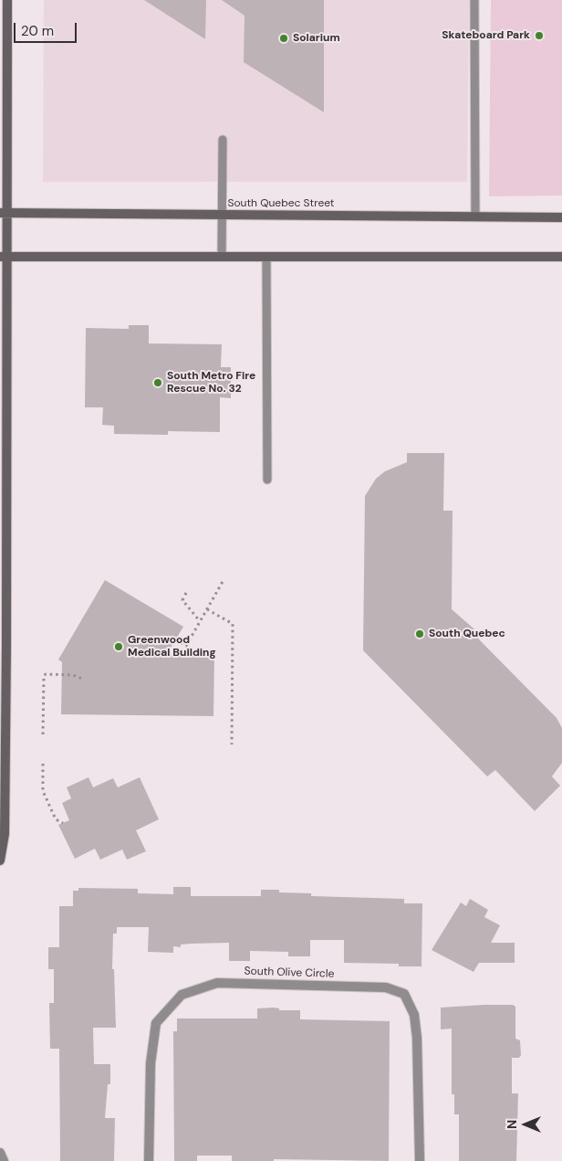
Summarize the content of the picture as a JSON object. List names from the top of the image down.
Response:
{
  "streets": {
    "main road": ["South Quebec Street"],
    "street": ["South Olive Circle"]
  },
  "places": [
    "Skateboard Park",
    "Solarium",
    "South Metro Fire Rescue No. 32",
    "South Quebec",
    "Greenwood Medical Building"
  ],
  "scale_bar": "20 m",
  "north": "left"
}
